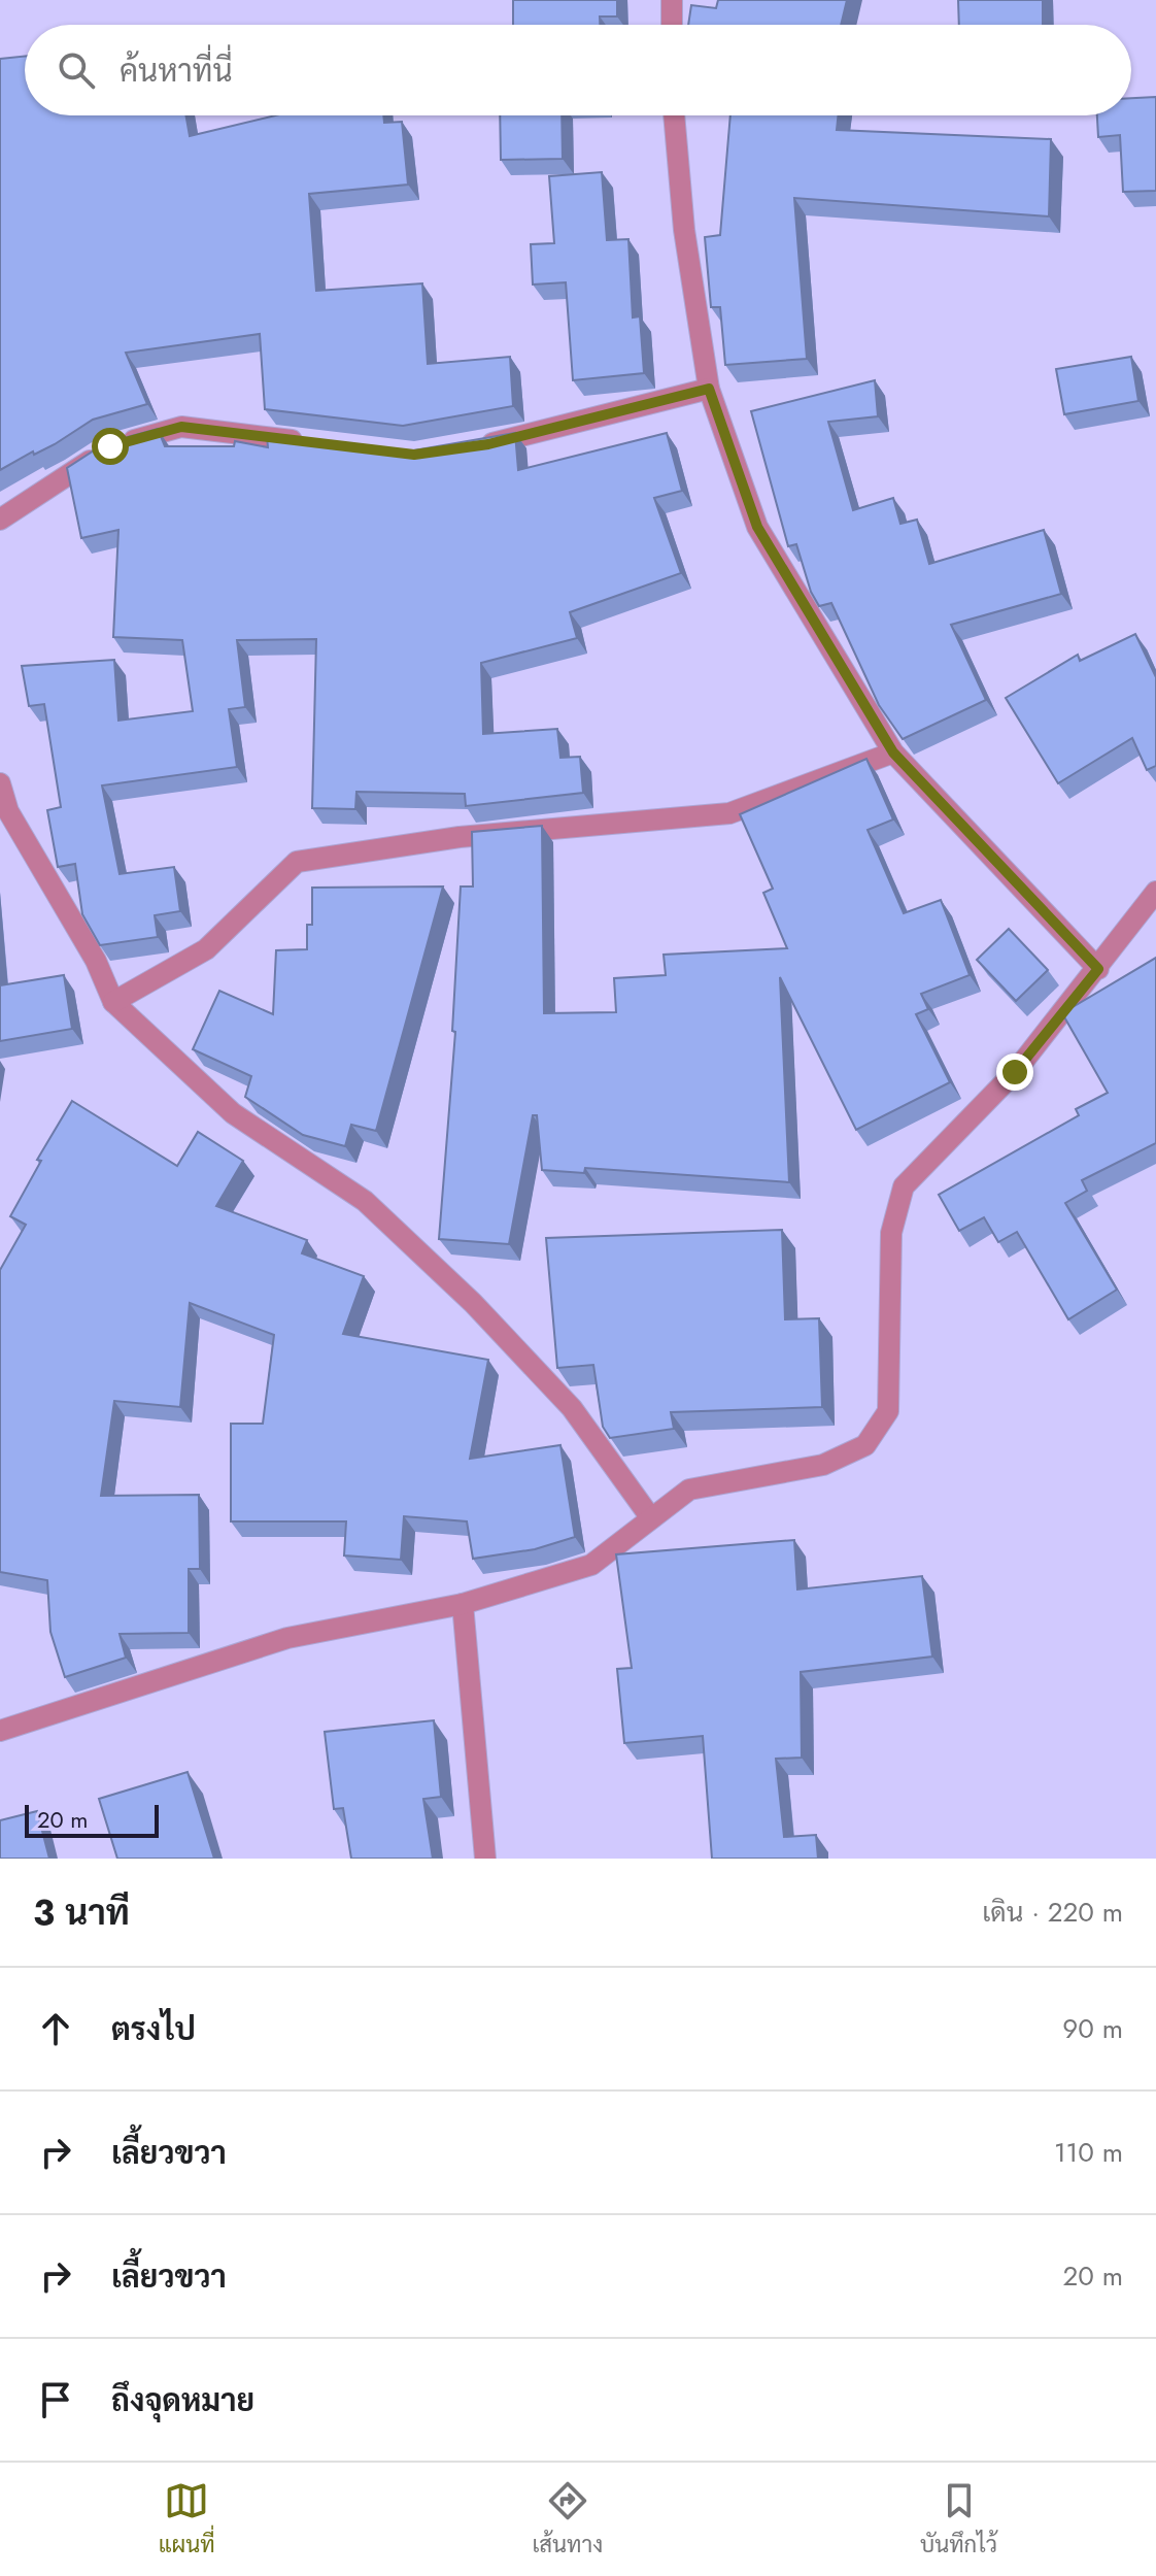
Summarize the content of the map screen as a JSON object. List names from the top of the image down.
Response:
{
  "scale_bar": "20 m",
  "page": {
    "search": "ค้นหาที่นี่",
    "scale": "20 m",
    "heading": ["3 นาที", "เดิน · 220 m"],
    "list": [
      ["ตรงไป", "90 m"],
      ["เลี้ยวขวา", "110 m"],
      ["เลี้ยวขวา", "20 m"],
      "ถึงจุดหมาย"
    ],
    "nav": ["แผนที่", "เส้นทาง", "บันทึกไว้"]
  }
}
